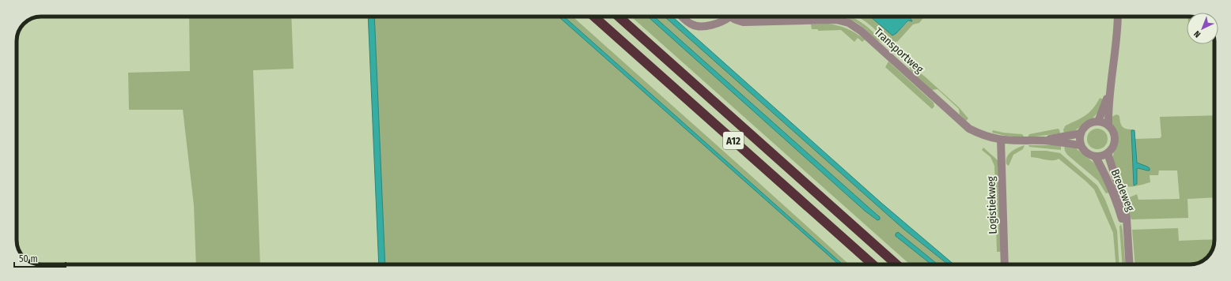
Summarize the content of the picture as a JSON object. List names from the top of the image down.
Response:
{
  "streets": {
    "highway": ["A12"],
    "street": ["Transportweg", "Bredeweg", "Logistiekweg"]
  },
  "crossings": [
    ["Transportweg", "Bredeweg"],
    ["Transportweg", "Logistiekweg"]
  ],
  "scale_bar": "50 m",
  "north": "bottom left"
}
